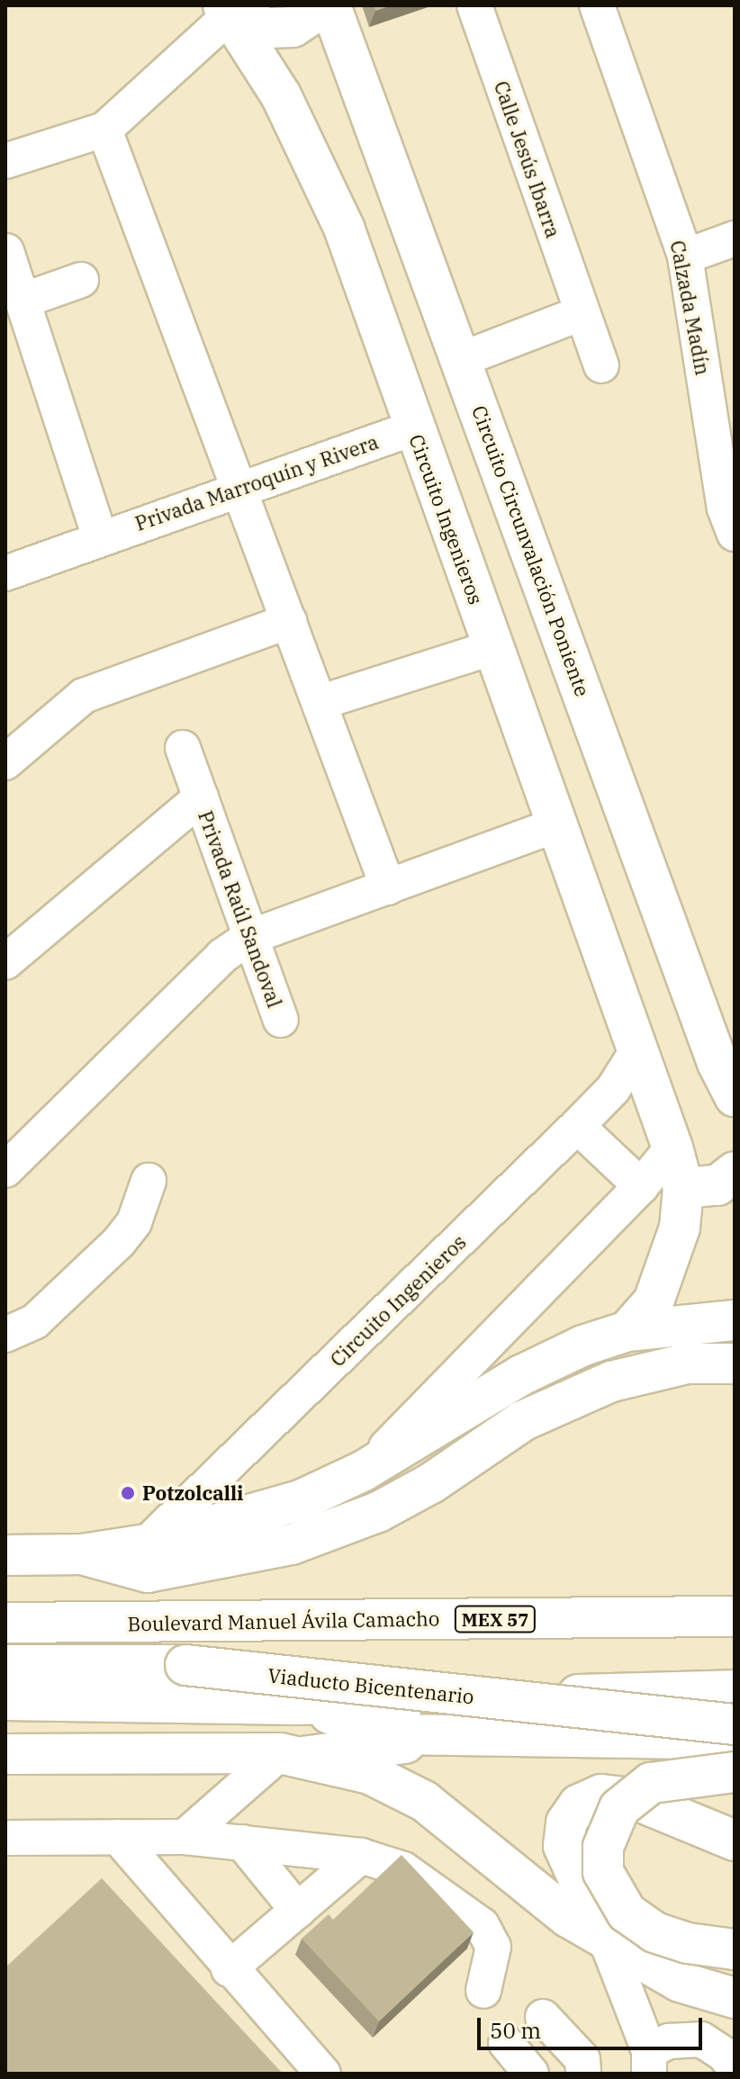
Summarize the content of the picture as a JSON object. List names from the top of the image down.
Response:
{
  "streets": {
    "main road": [
      "Circuito Ingenieros",
      "Circuito Circunvalación Poniente",
      "MEX 57",
      "Boulevard Manuel Ávila Camacho",
      "Viaducto Bicentenario"
    ],
    "street": [
      "Calle Jesús Ibarra",
      "Calzada Madín",
      "Privada Marroquín y Rivera",
      "Privada Raúl Sandoval"
    ]
  },
  "crossings": [
    ["Privada Marroquín y Rivera", "Circuito Ingenieros"]
  ],
  "places": ["Potzolcalli"],
  "scale_bar": "50 m"
}
